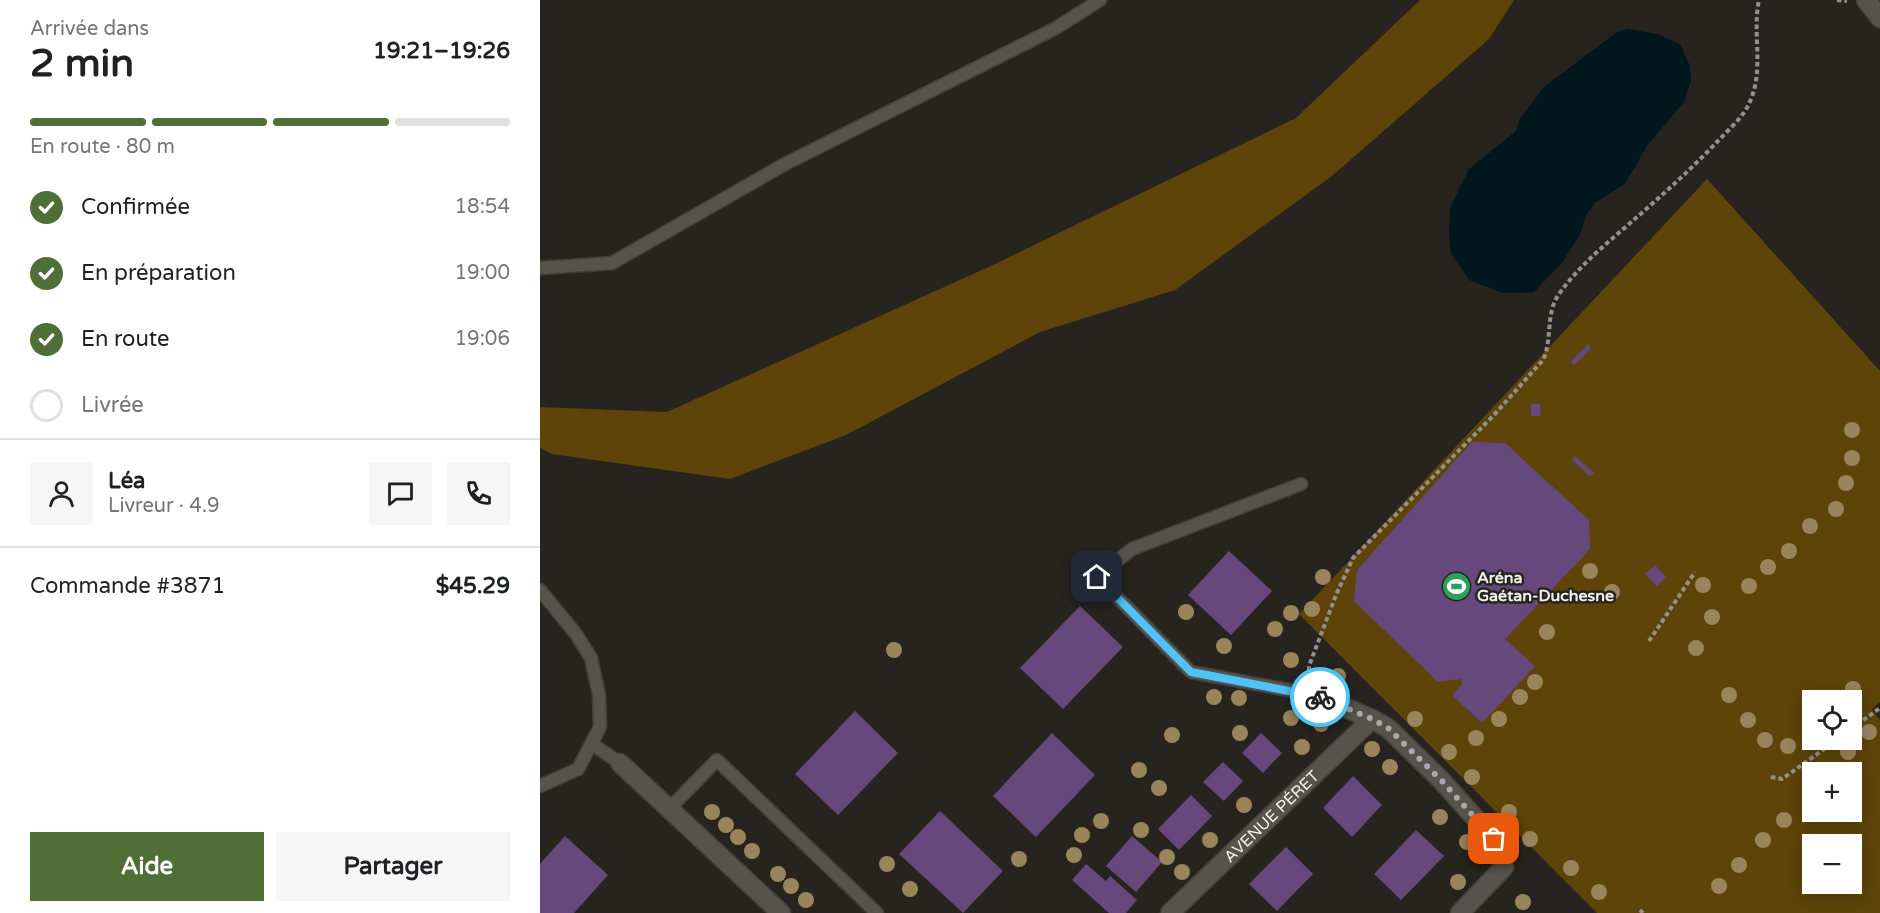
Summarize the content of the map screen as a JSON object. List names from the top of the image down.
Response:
{
  "streets": {
    "street": ["AVENUE PÉRET"]
  },
  "places": {
    "sports": ["Aréna Gaétan-Duchesne"]
  },
  "page": {
    "heading": ["2 min", "Arrivée dans", "19:21–19:26"],
    "panel": [
      "Léa",
      "Livreur · 4.9",
      "Commande #3871",
      "$45.29"
    ],
    "bar": "En route · 80 m",
    "list": [
      ["Confirmée", "18:54"],
      ["En préparation", "19:00"],
      ["En route", "19:06"],
      "Livrée"
    ],
    "map_buttons": ["+", "−"],
    "buttons": ["Aide", "Partager"]
  }
}
